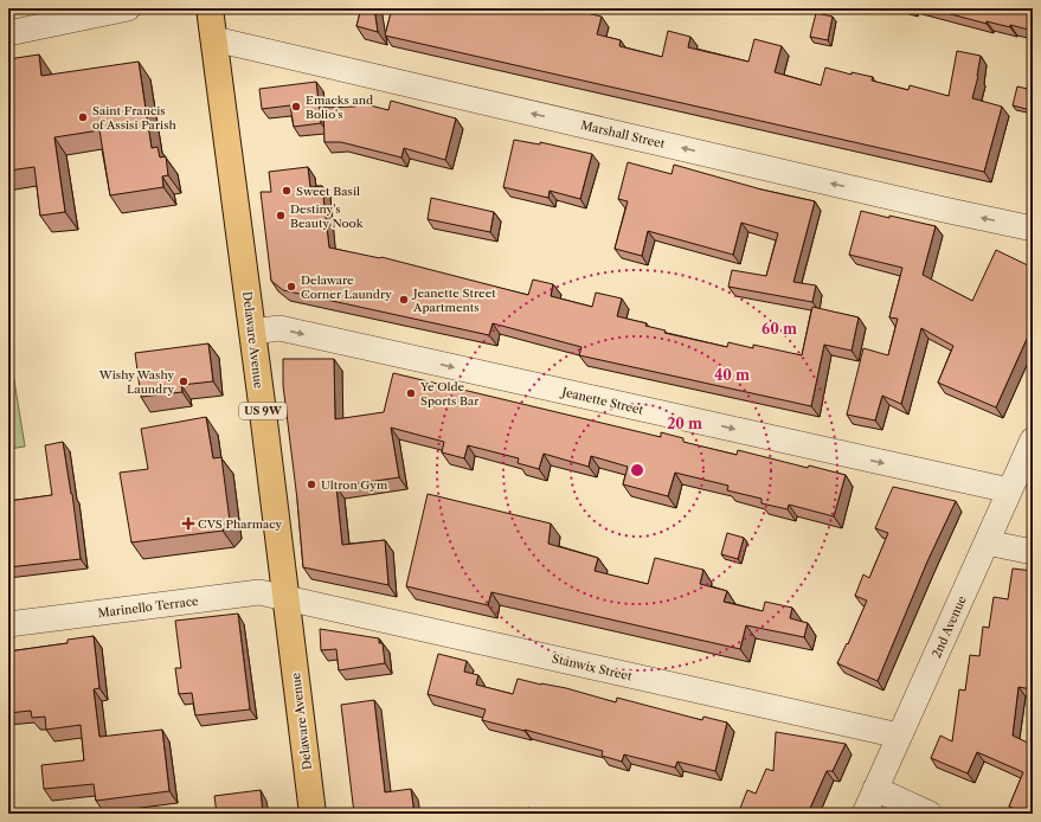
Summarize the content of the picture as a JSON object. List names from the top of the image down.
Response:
{
  "streets": {
    "main road": ["Delaware Avenue", "US 9W"],
    "street": [
      "Marshall Street",
      "Jeanette Street",
      "Marinello Terrace",
      "2nd Avenue",
      "Stanwix Street"
    ]
  },
  "crossings": [
    ["Marshall Street", "Delaware Avenue"],
    ["Delaware Avenue", "Jeanette Street"],
    ["Delaware Avenue", "Marinello Terrace"],
    ["Delaware Avenue", "Stanwix Street"],
    ["Jeanette Street", "2nd Avenue"],
    ["Marinello Terrace", "Stanwix Street"],
    ["2nd Avenue", "Stanwix Street"]
  ],
  "one_way": ["Marshall Street", "Jeanette Street"],
  "places": {
    "other": [
      "Emacks and Bolio's",
      "Saint Francis of Assisi Parish",
      "Sweet Basil",
      "Destiny's Beauty Nook",
      "Delaware Corner Laundry",
      "Jeanette Street Apartments",
      "Wishy Washy Laundry",
      "Ye Olde Sports Bar",
      "Ultron Gym"
    ],
    "health": ["CVS Pharmacy"]
  },
  "rings": ["60 m", "40 m", "20 m"]
}
